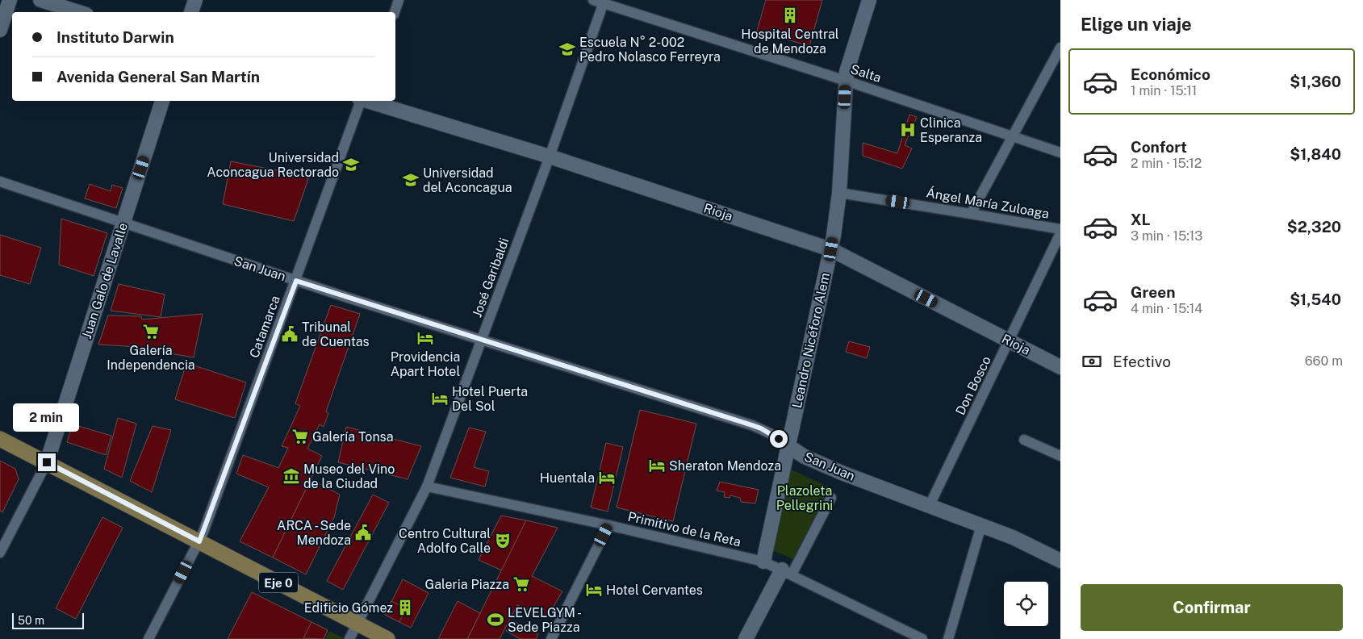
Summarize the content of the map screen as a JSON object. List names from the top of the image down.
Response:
{
  "streets": {
    "main road": ["Eje 0"],
    "street": [
      "Salta",
      "Ángel María Zuloaga",
      "Rioja",
      "San Juan",
      "José Garibaldi",
      "Juan Galo de Lavalle",
      "Catamarca",
      "Leandro Nicéforo Alem",
      "Don Bosco",
      "Primitivo de la Reta"
    ]
  },
  "crossings": [
    ["Salta", "José Garibaldi"],
    ["Salta", "Leandro Nicéforo Alem"],
    ["Ángel María Zuloaga", "Leandro Nicéforo Alem"],
    ["Rioja", "José Garibaldi"],
    ["Rioja", "Leandro Nicéforo Alem"],
    ["Rioja", "Don Bosco"],
    ["San Juan", "José Garibaldi"],
    ["San Juan", "Juan Galo de Lavalle"],
    ["San Juan", "Catamarca"],
    ["San Juan", "Leandro Nicéforo Alem"],
    ["San Juan", "Don Bosco"],
    ["José Garibaldi", "Primitivo de la Reta"],
    ["José Garibaldi", "Eje 0"],
    ["Juan Galo de Lavalle", "Eje 0"],
    ["Catamarca", "Eje 0"],
    ["Leandro Nicéforo Alem", "Primitivo de la Reta"]
  ],
  "parks": ["Plazoleta Pellegrini"],
  "places": {
    "building": ["Hospital Central de Mendoza", "Edificio Gómez"],
    "school or university": ["Escuela N° 2-002 Pedro Nolasco Ferreyra", "Universidad Aconcagua Rectorado", "Universidad del Aconcagua"],
    "hospital": ["Clinica Esperanza"],
    "supermarket": ["Galería Independencia", "Galería Tonsa", "Galeria Piazza"],
    "public building": ["Tribunal de Cuentas", "ARCA - Sede Mendoza"],
    "hotel": [
      "Providencia Apart Hotel",
      "Hotel Puerta Del Sol",
      "Sheraton Mendoza",
      "Huentala",
      "Hotel Cervantes"
    ],
    "museum": ["Museo del Vino de la Ciudad"],
    "theatre": ["Centro Cultural Adolfo Calle"],
    "sports": ["LEVELGYM - Sede Piazza"]
  },
  "scale_bar": "50 m",
  "page": {
    "heading": "Elige un viaje",
    "banner": ["Instituto Darwin", "Avenida General San Martín"],
    "list": [
      {
        "name": "Económico",
        "note": "1 min · 15:11",
        "value": "$1,360"
      },
      {
        "name": "Confort",
        "note": "2 min · 15:12",
        "value": "$1,840"
      },
      {
        "name": "XL",
        "note": "3 min · 15:13",
        "value": "$2,320"
      },
      {
        "name": "Green",
        "note": "4 min · 15:14",
        "value": "$1,540"
      }
    ],
    "pay": ["Efectivo", "660 m"],
    "bubble": "2 min",
    "buttons": "Confirmar",
    "scale": "50 m"
  }
}
